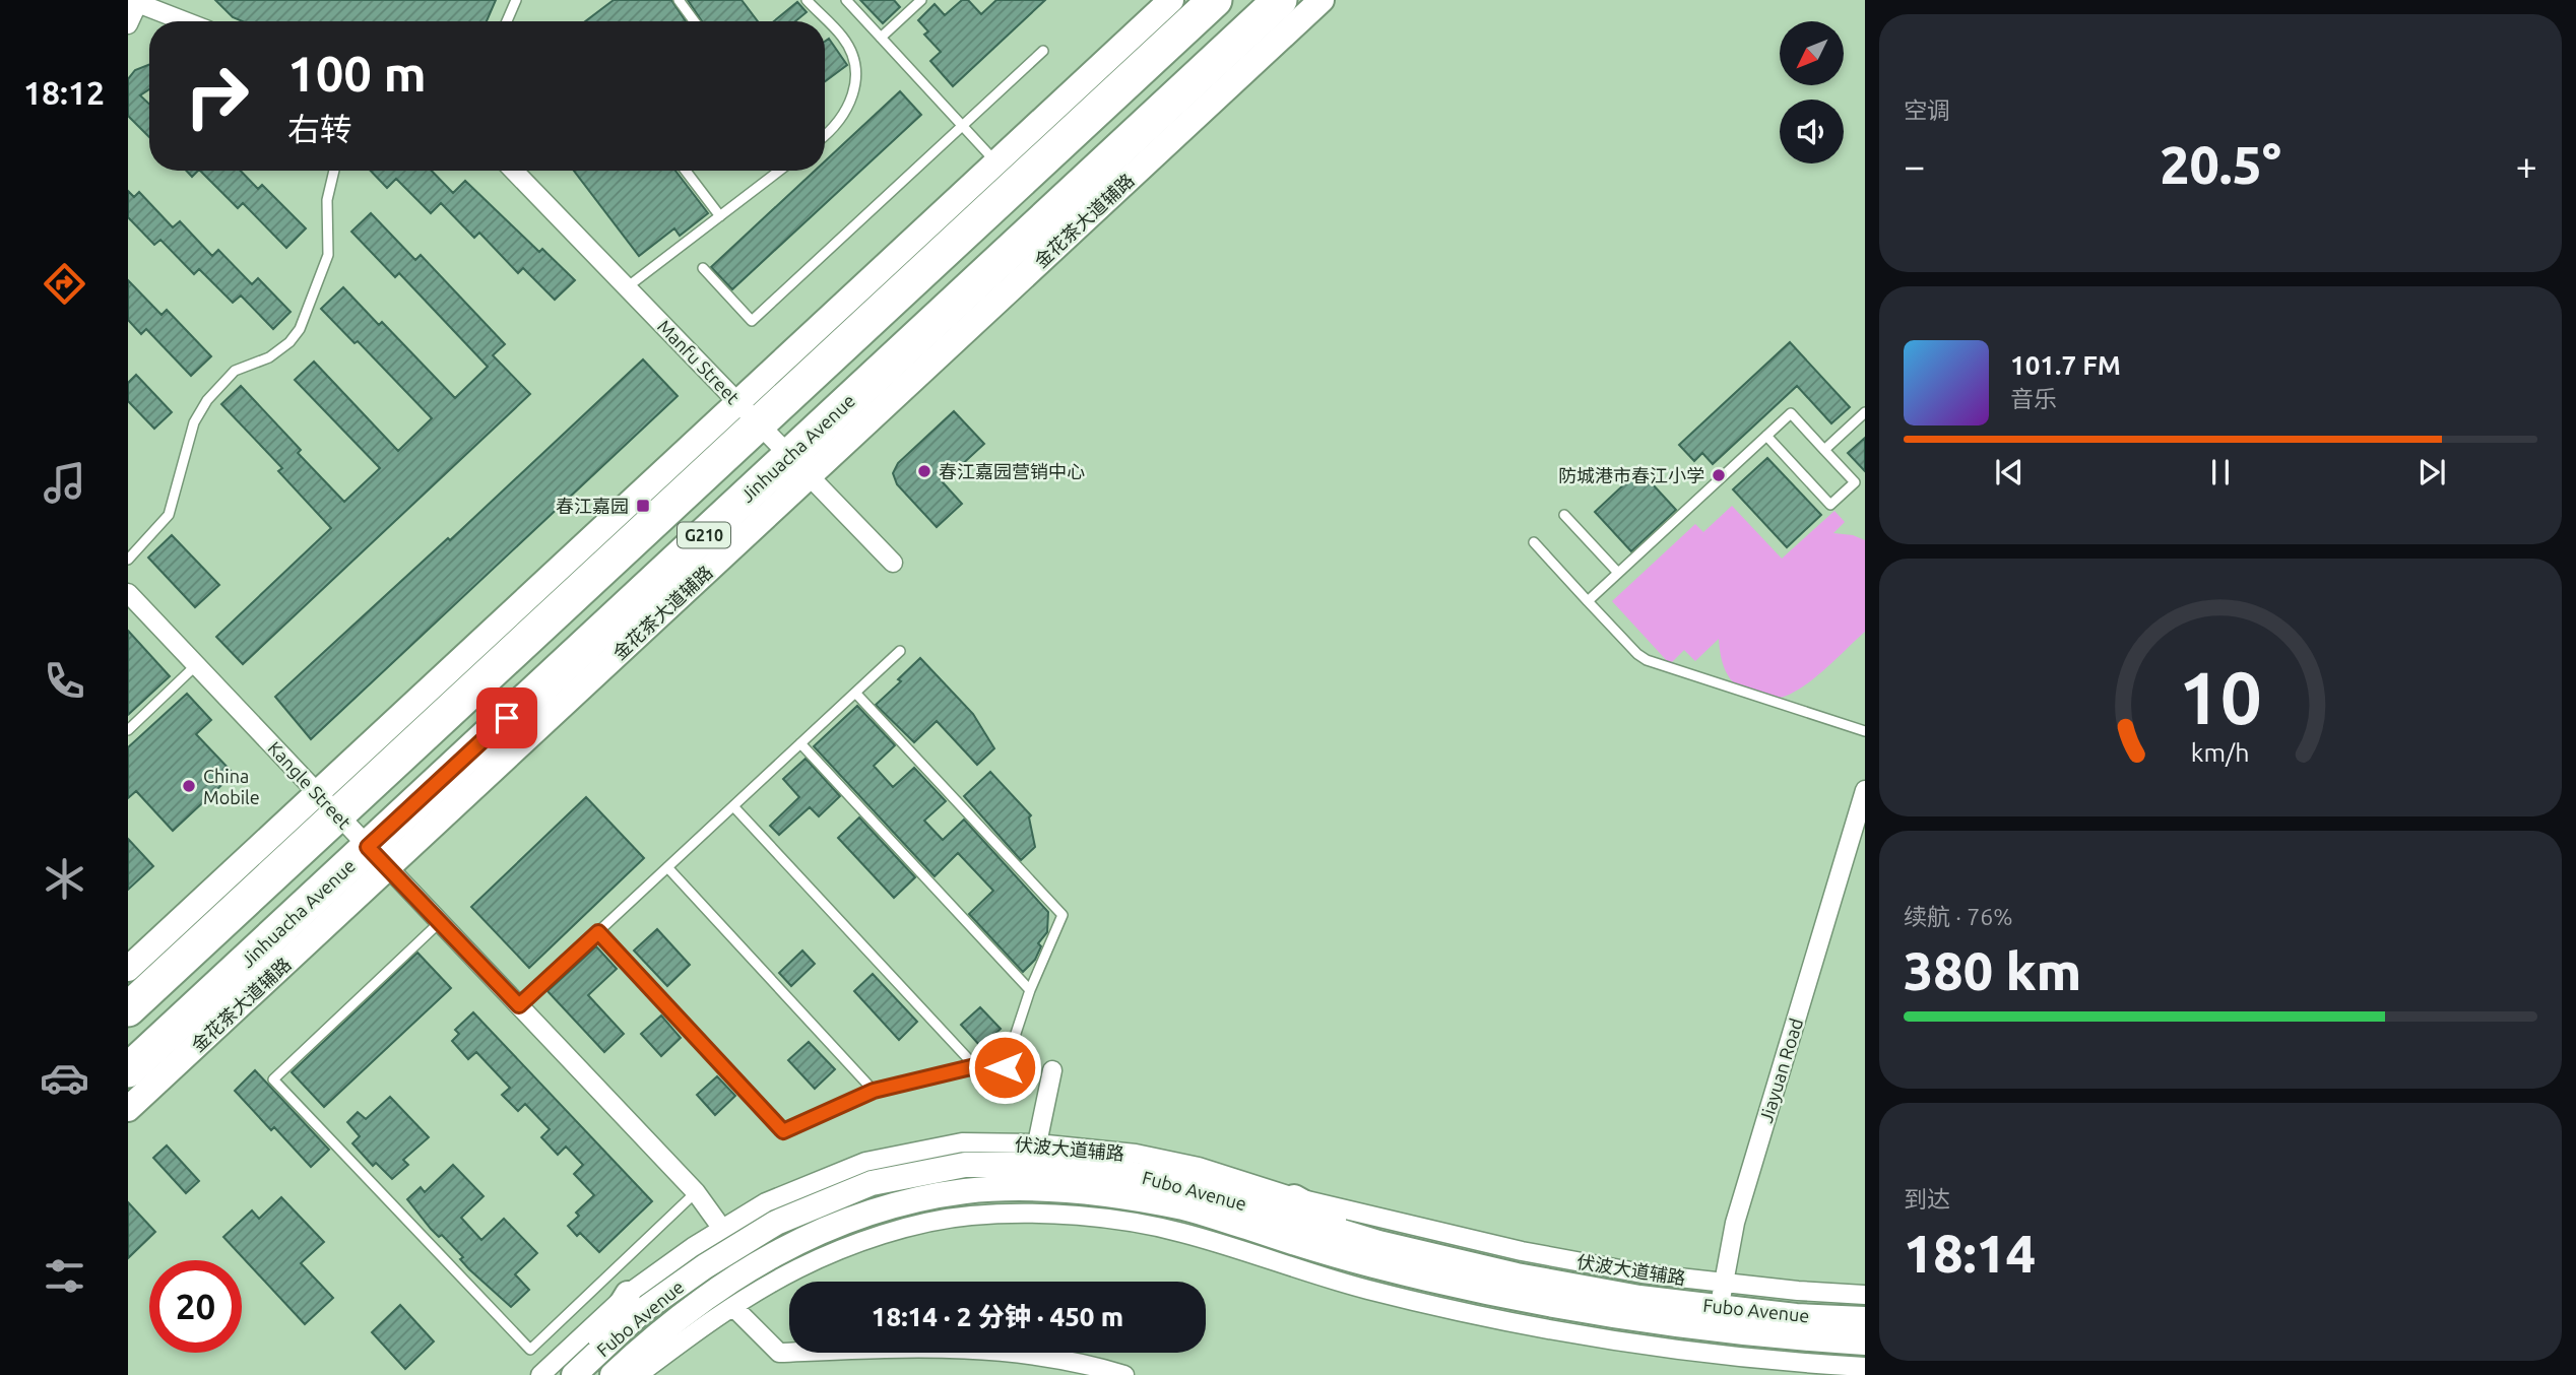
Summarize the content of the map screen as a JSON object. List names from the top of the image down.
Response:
{
  "streets": {
    "highway": ["Jinhuacha Avenue", "G210"],
    "main road": ["金花茶大道辅路", "Fubo Avenue"],
    "street": [
      "Manfu Street",
      "Kangle Street",
      "Jiayuan Road",
      "伏波大道辅路"
    ]
  },
  "crossings": [
    ["金花茶大道辅路", "Manfu Street"],
    ["金花茶大道辅路", "Jinhuacha Avenue"],
    ["金花茶大道辅路", "Kangle Street"],
    ["Manfu Street", "Jinhuacha Avenue"],
    ["Manfu Street", "G210"],
    ["Jinhuacha Avenue", "Kangle Street"],
    ["G210", "Kangle Street"],
    ["Kangle Street", "伏波大道辅路"],
    ["Jiayuan Road", "伏波大道辅路"],
    ["Jiayuan Road", "Fubo Avenue"],
    ["伏波大道辅路", "Fubo Avenue"]
  ],
  "places": {
    "other": ["春江嘉园营销中心", "防城港市春江小学", "China Mobile"],
    "transit": ["春江嘉园"]
  },
  "north": "bottom left",
  "page": {
    "tabs": "18:12",
    "tile": [
      "空调",
      ["续航 · 76%", "380 km"],
      ["到达", "18:14"]
    ],
    "turn": ["100 m", "右转"],
    "heat": ["−", "20.5°", "+"],
    "song": ["101.7 FM", "音乐"],
    "limit": "20",
    "trip": "18:14 · 2 分钟 · 450 m",
    "gauge": ["10", "km/h"]
  }
}
